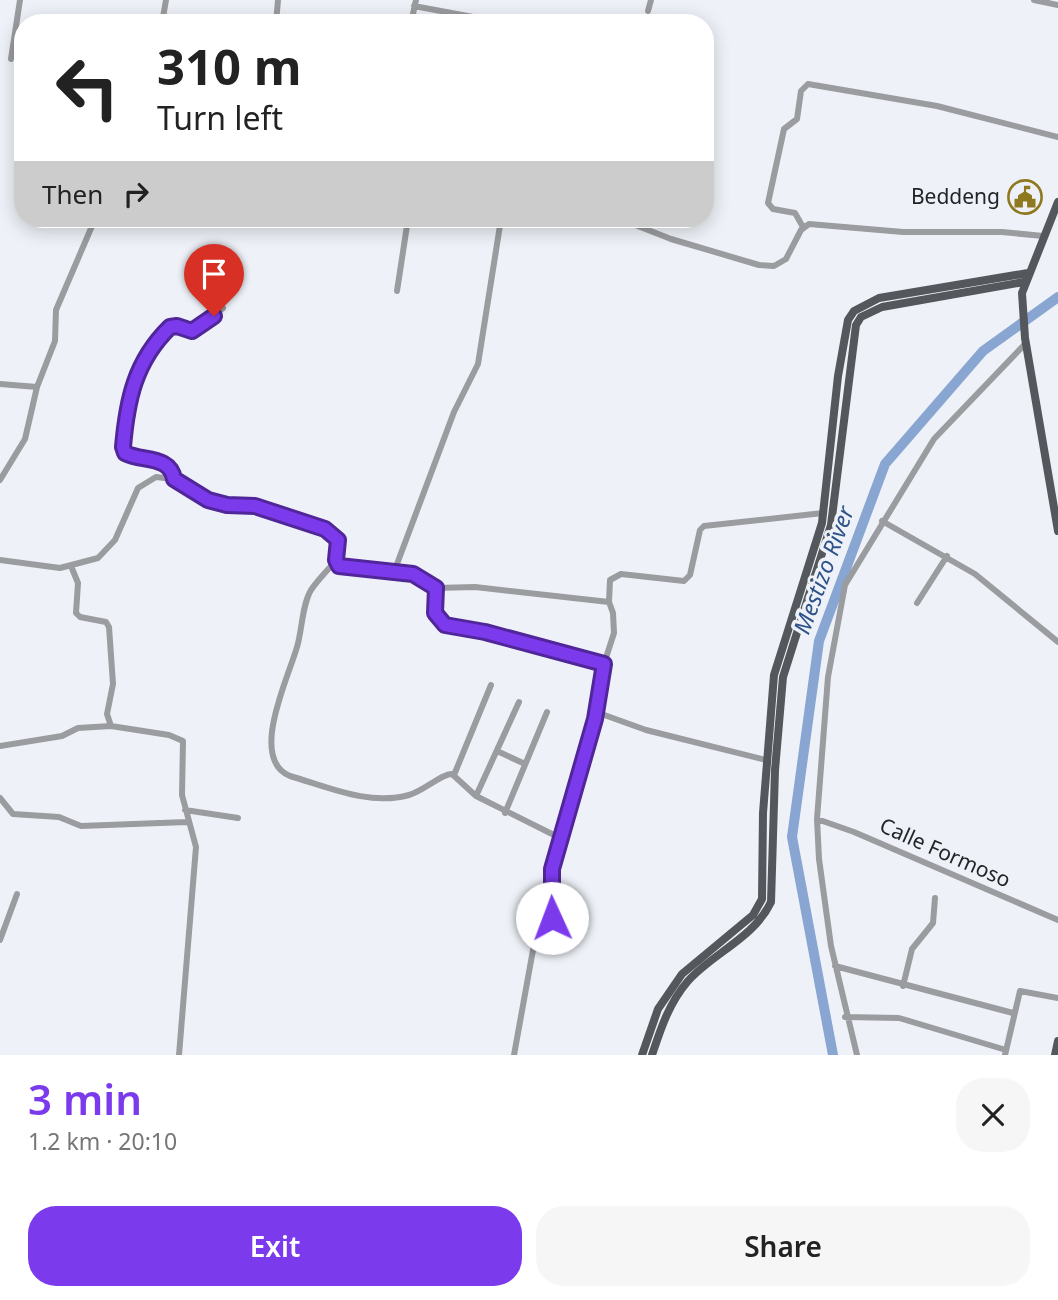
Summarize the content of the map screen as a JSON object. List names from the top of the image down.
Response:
{
  "streets": {
    "street": ["Calle Formoso"]
  },
  "water": ["Mestizo River"],
  "places": {
    "public building": ["Beddeng"]
  },
  "page": {
    "turn": ["310 m", "Turn left"],
    "then": "Then",
    "heading": ["3 min", "1.2 km · 20:10"],
    "buttons": ["Exit", "Share"]
  }
}
